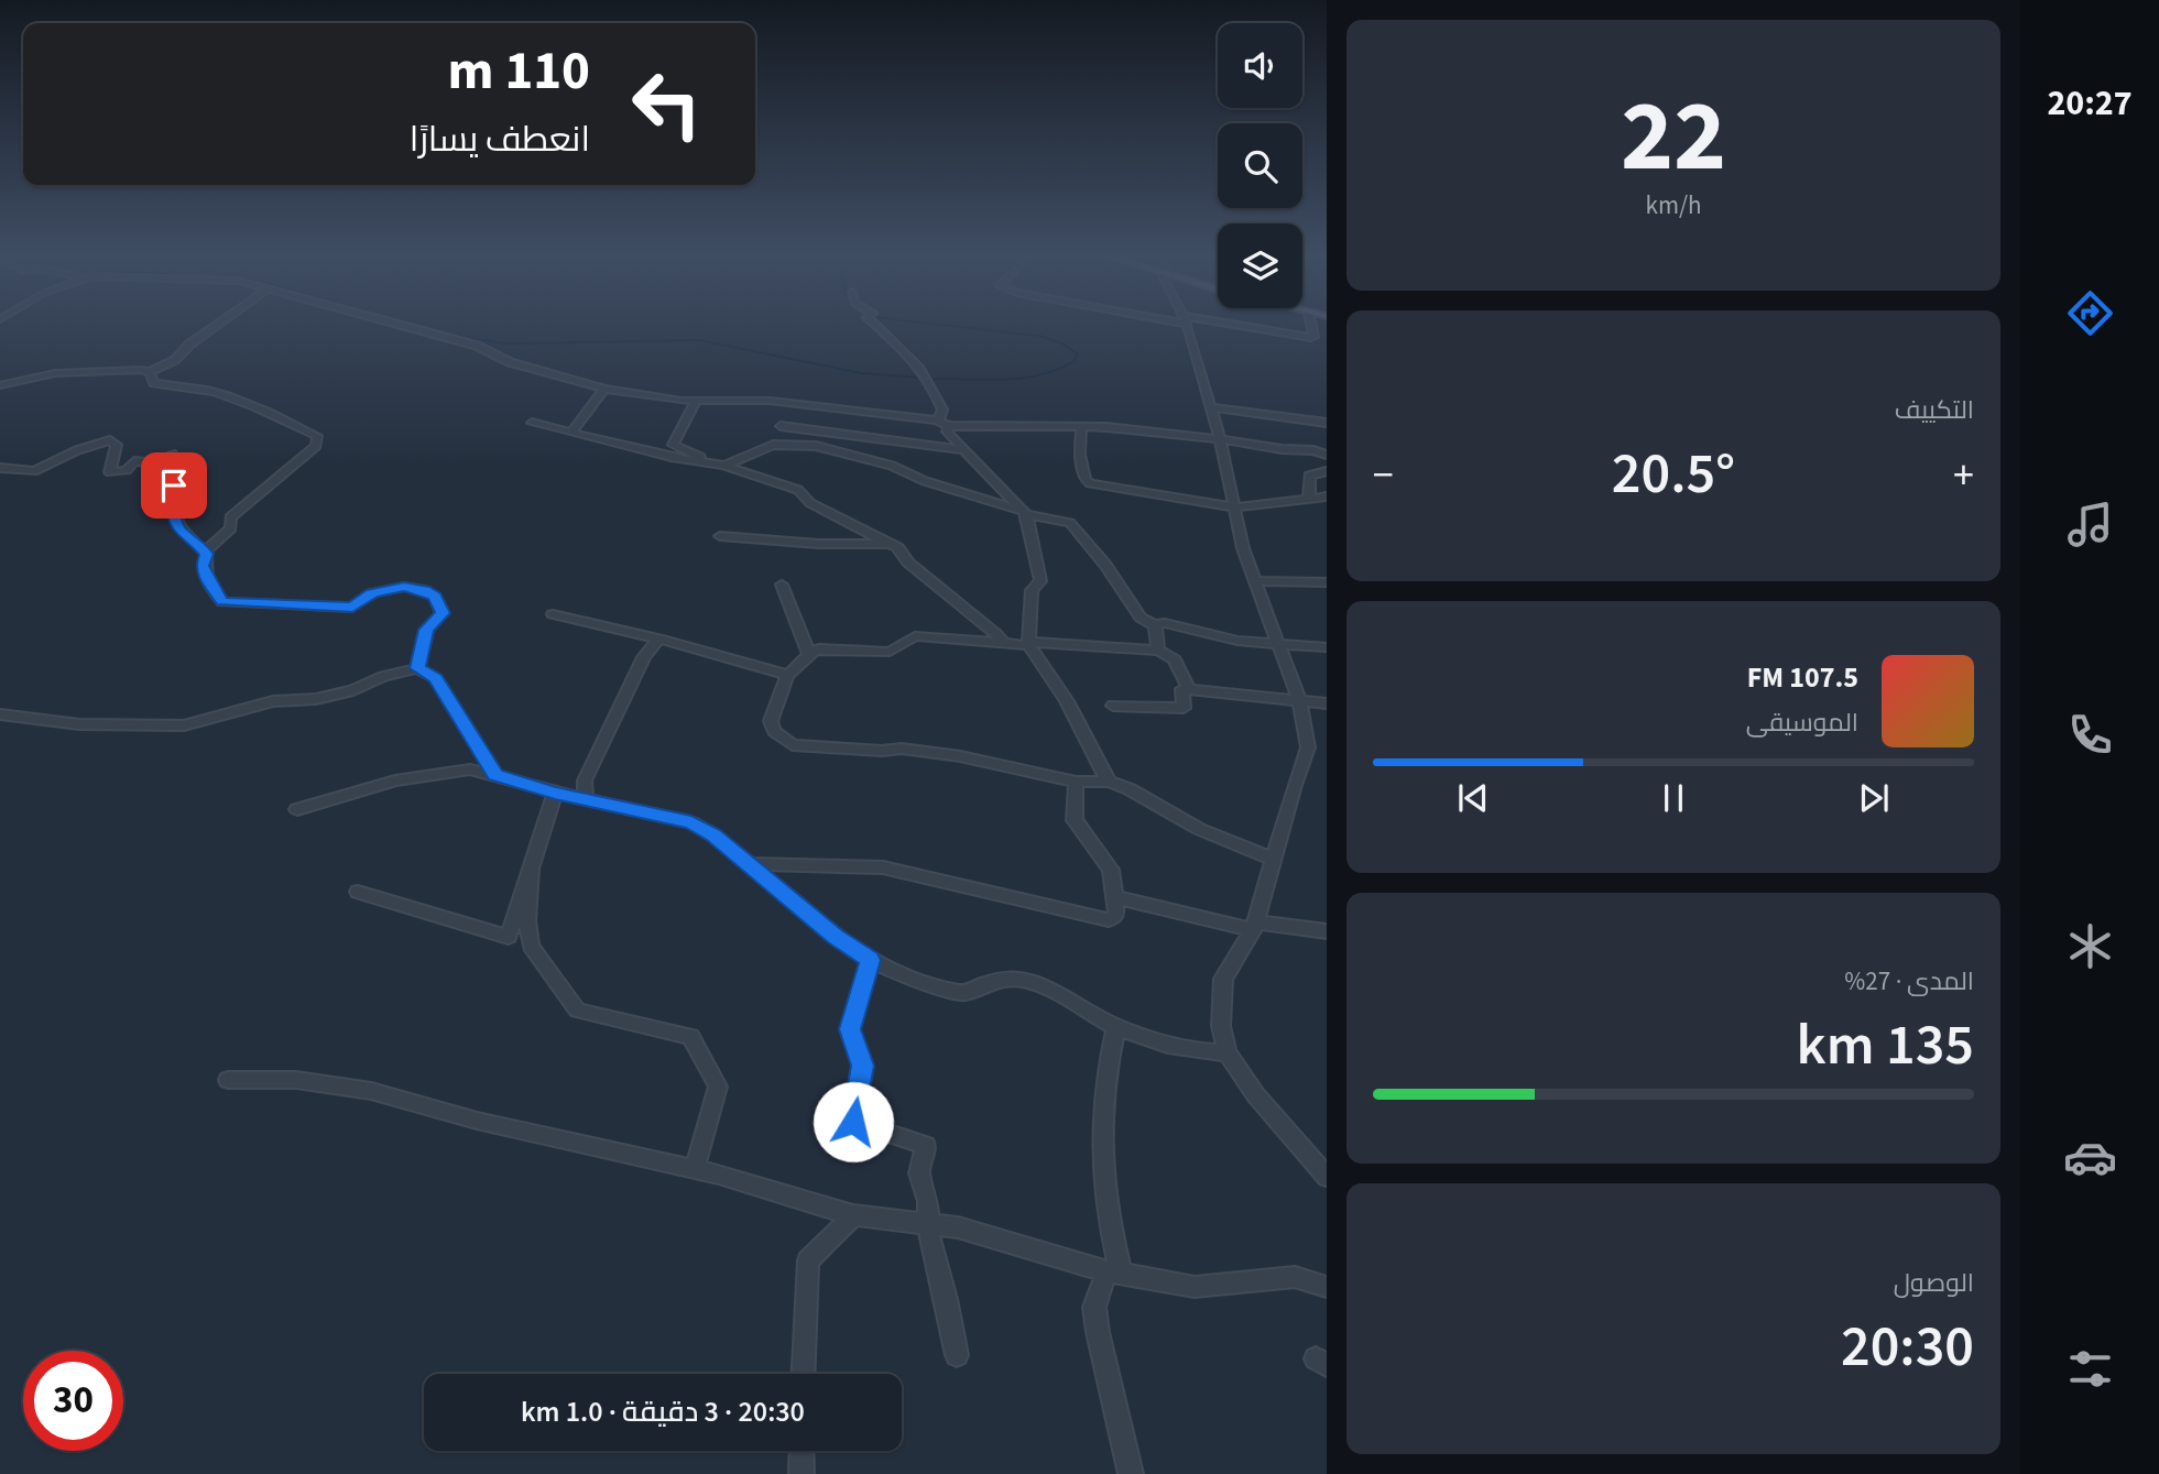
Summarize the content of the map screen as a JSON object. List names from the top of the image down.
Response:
{
  "page": {
    "tabs": "20:27",
    "tile": [
      ["22", "km/h"],
      "التكييف",
      ["المدى · 27%", "135 km"],
      ["الوصول", "20:30"]
    ],
    "turn": ["110 m", "انعطف يسارًا"],
    "heat": ["−", "20.5°", "+"],
    "song": ["107.5 FM", "الموسيقى"],
    "limit": "30",
    "trip": "20:30 · 3 دقيقة · 1.0 km"
  }
}
